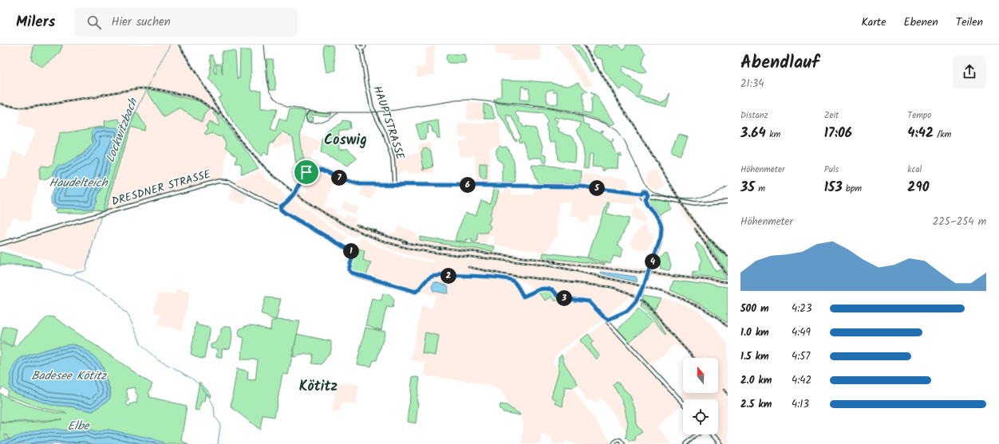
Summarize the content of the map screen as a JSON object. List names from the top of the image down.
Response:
{
  "streets": {
    "main road": ["HAUPTSTRASSE", "DRESDNER STRASSE"]
  },
  "districts": ["Coswig", "Kötitz"],
  "water": [
    "Lockwitzbach",
    "Haudelteich",
    "Badesee Kötitz",
    "Elbe"
  ],
  "north": "top",
  "page": {
    "header": "Milers",
    "search": "Hier suchen",
    "nav": ["Karte", "Ebenen", "Teilen"],
    "heading": ["Abendlauf", "21:34"],
    "stats": [
      ["Distanz", "3.64 km"],
      ["Zeit", "17:06"],
      ["Tempo", "4:42 /km"],
      ["Höhenmeter", "35 m"],
      ["Puls", "153 bpm"],
      ["kcal", "290"]
    ],
    "pins": [
      "7",
      "6",
      "5",
      "1",
      "4",
      "2",
      "3"
    ],
    "chart": ["Höhenmeter", "225–254 m"],
    "list": [
      {
        "name": "500 m",
        "note": "4:23"
      },
      {
        "name": "1.0 km",
        "note": "4:49"
      },
      {
        "name": "1.5 km",
        "note": "4:57"
      },
      {
        "name": "2.0 km",
        "note": "4:42"
      },
      {
        "name": "2.5 km",
        "note": "4:13"
      }
    ]
  }
}
